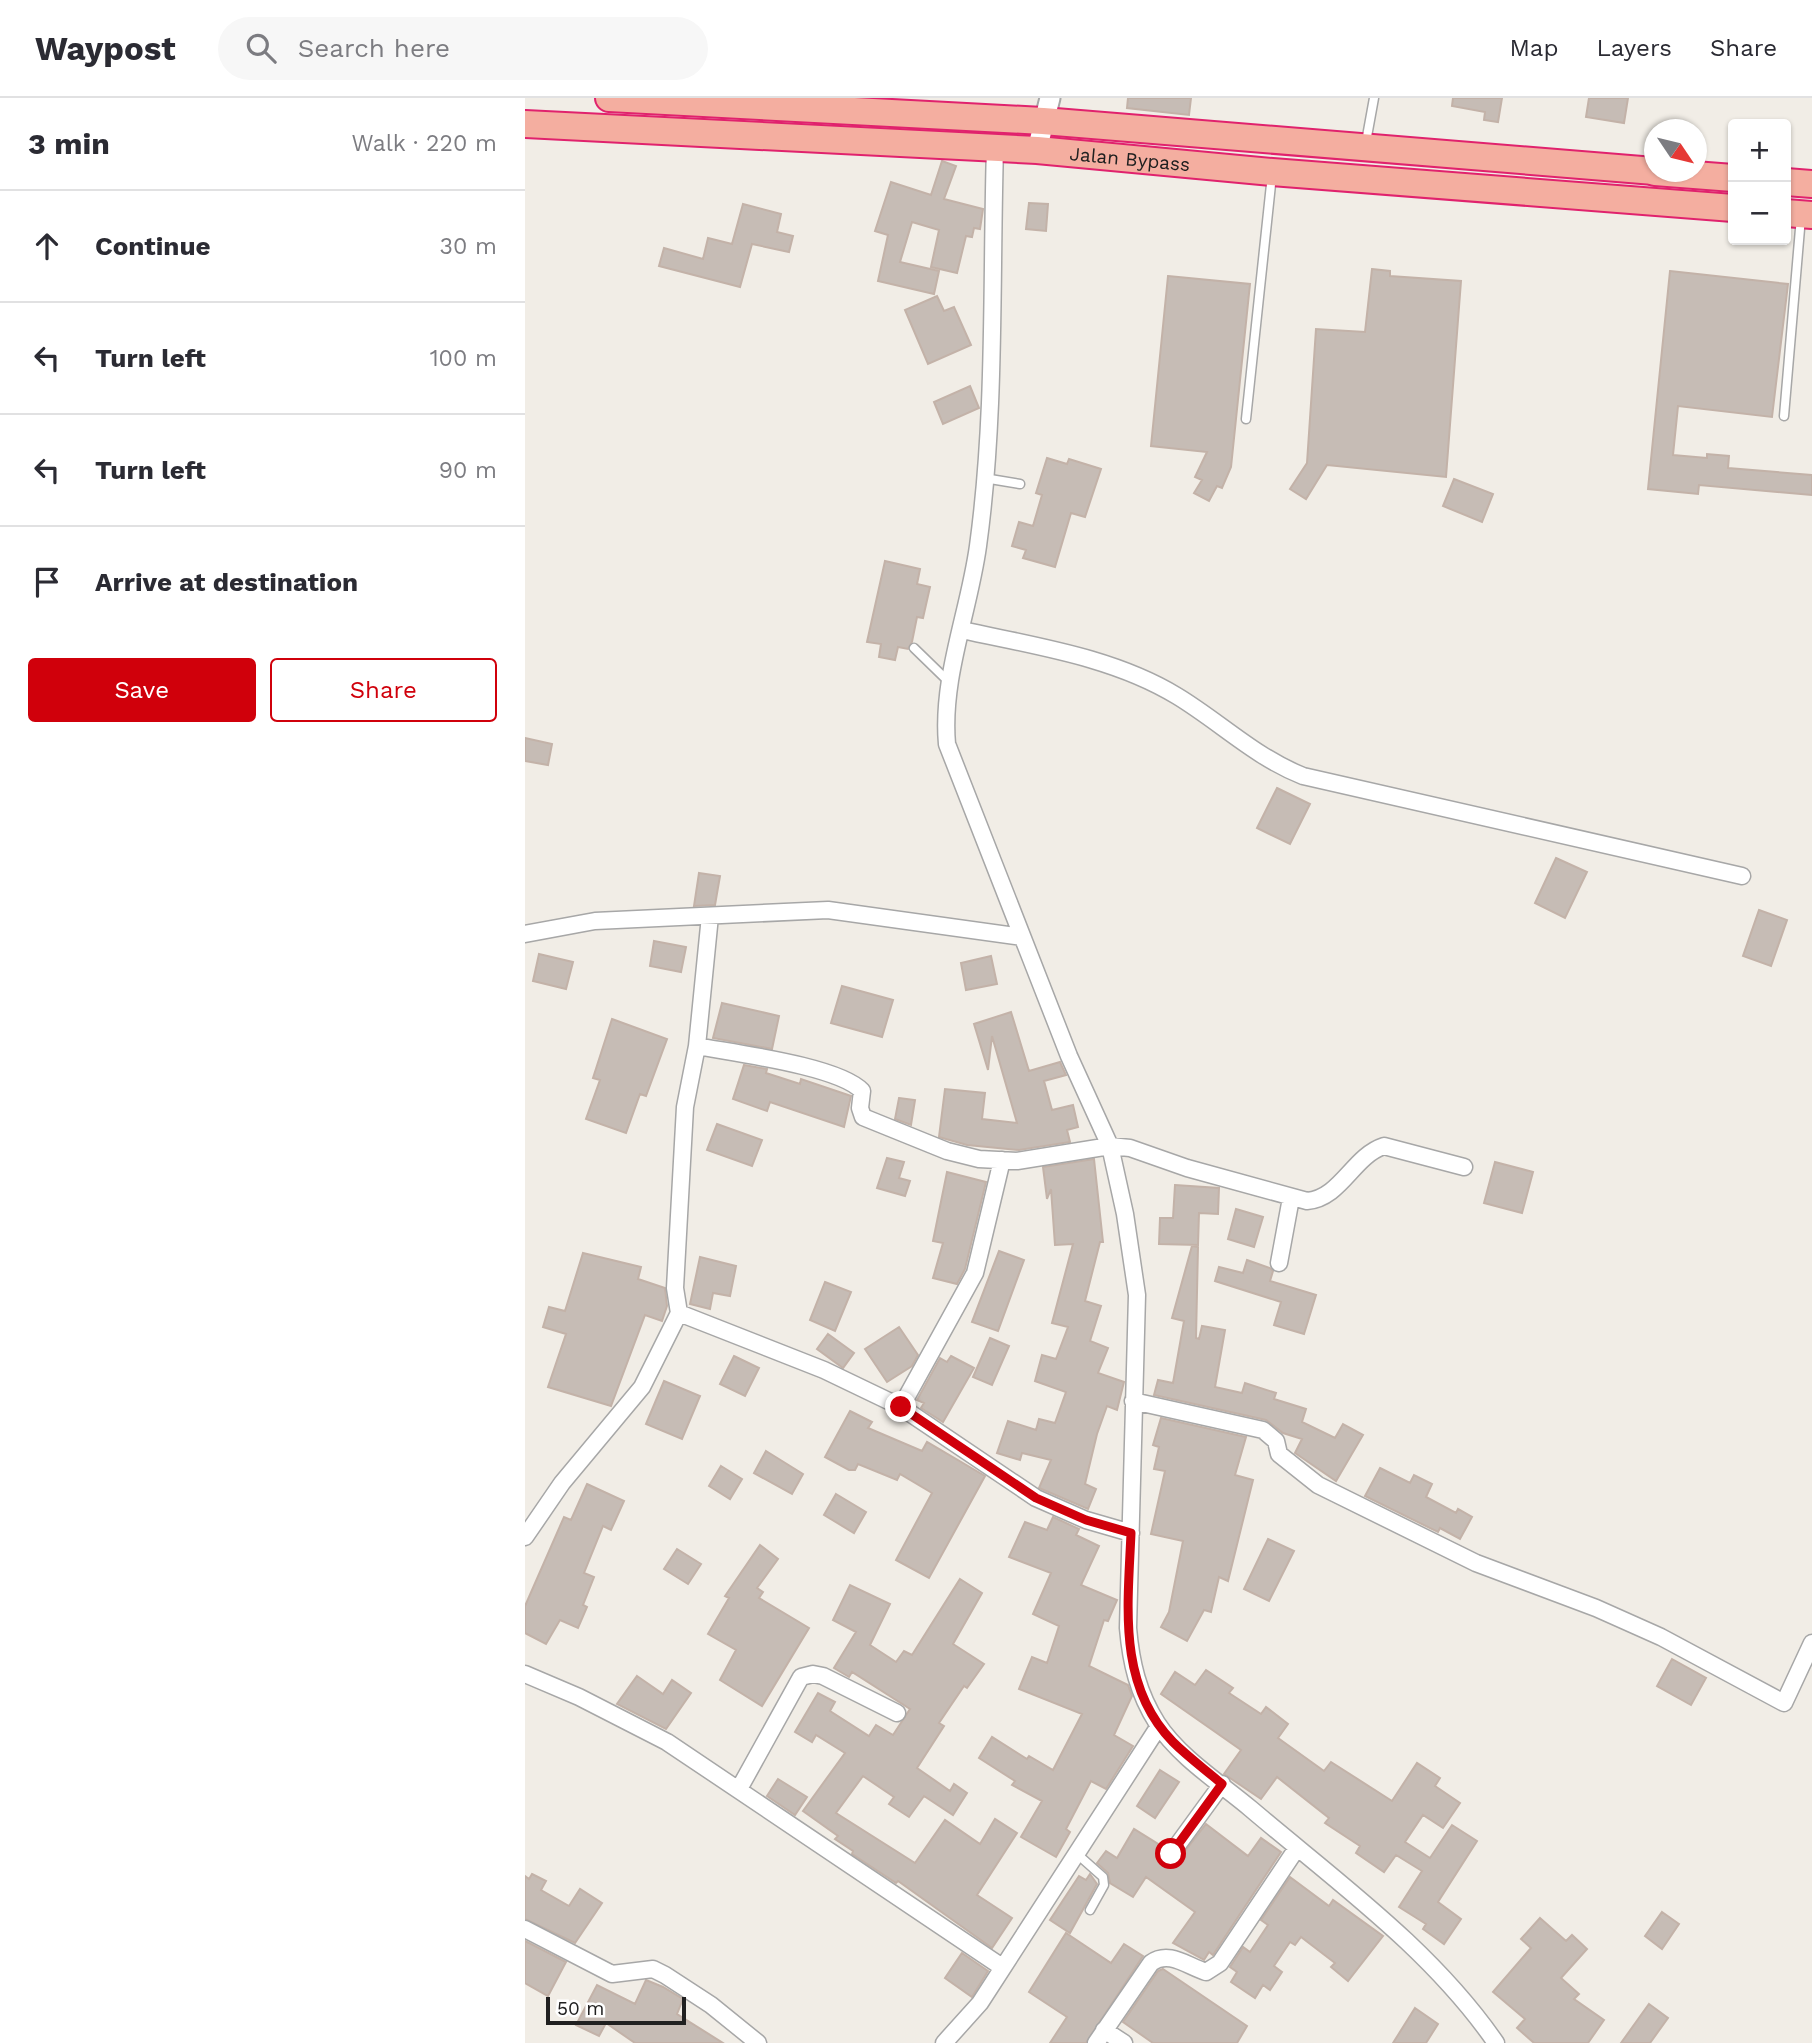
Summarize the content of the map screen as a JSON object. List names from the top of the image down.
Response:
{
  "streets": {
    "highway": ["Jalan Bypass"]
  },
  "scale_bar": "50 m",
  "north": "bottom right",
  "page": {
    "header": "Waypost",
    "search": "Search here",
    "nav": ["Map", "Layers", "Share"],
    "heading": ["3 min", "Walk · 220 m"],
    "map_buttons": ["+", "−"],
    "list": [
      ["Continue", "30 m"],
      ["Turn left", "100 m"],
      ["Turn left", "90 m"],
      "Arrive at destination"
    ],
    "buttons": ["Save", "Share"],
    "scale": "50 m"
  }
}
